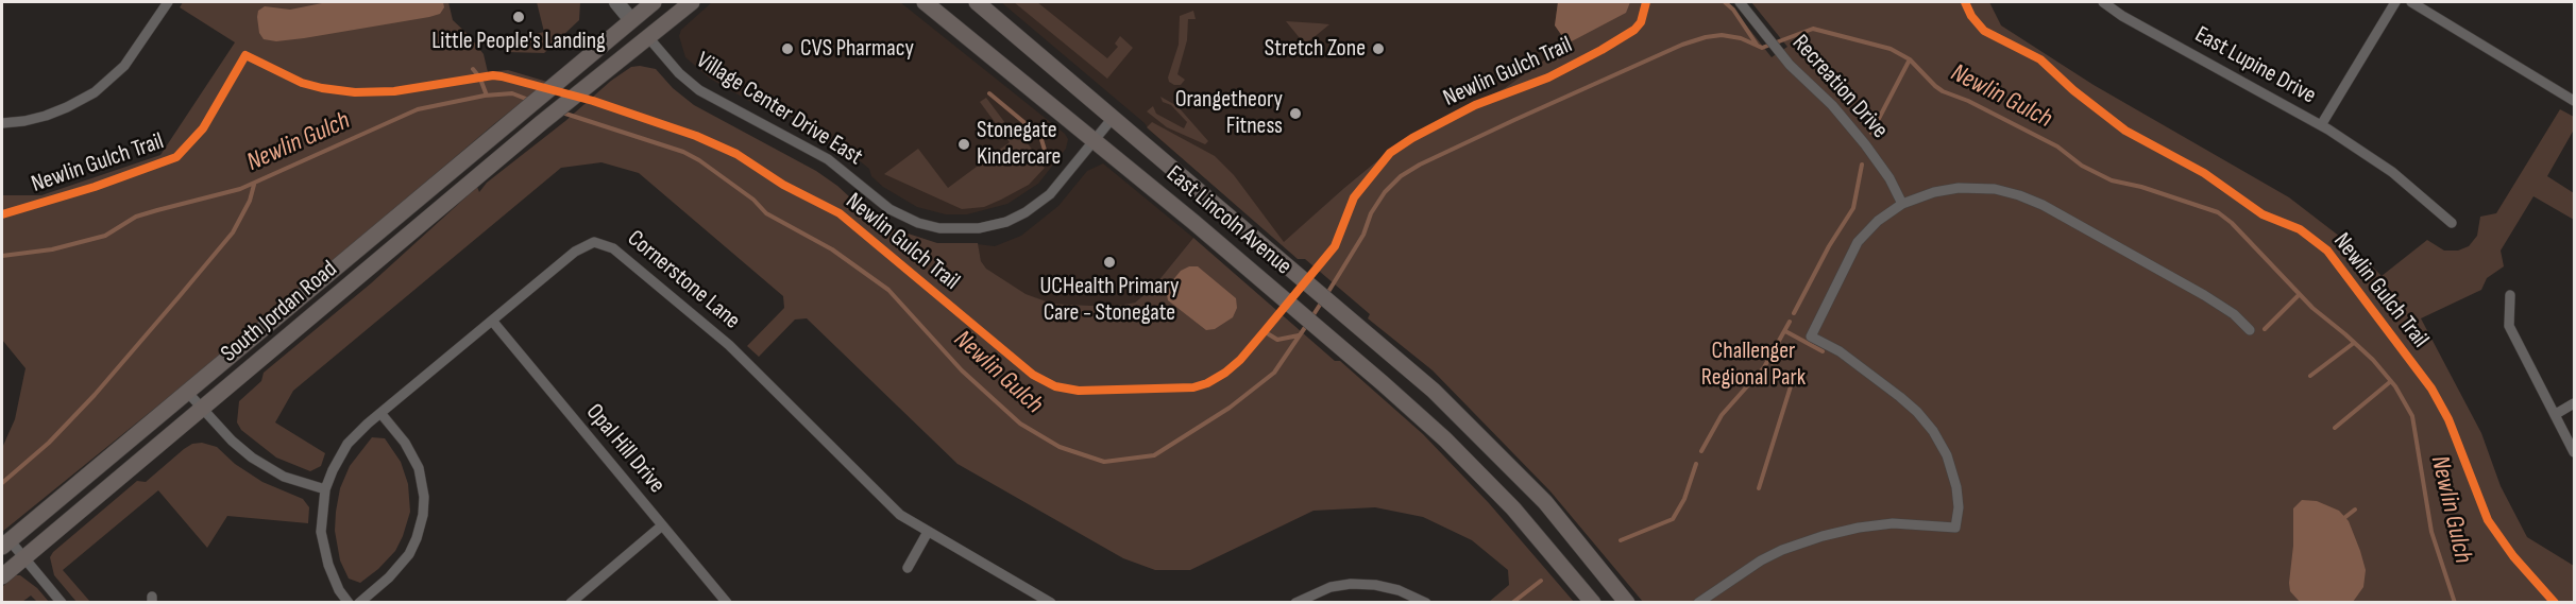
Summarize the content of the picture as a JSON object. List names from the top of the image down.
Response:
{
  "streets": {
    "main road": ["East Lincoln Avenue", "South Jordan Road"],
    "street": [
      "East Lupine Drive",
      "Recreation Drive",
      "Village Center Drive East",
      "Cornerstone Lane",
      "Opal Hill Drive"
    ],
    "cycle path": ["Newlin Gulch Trail"]
  },
  "crossings": [
    ["Village Center Drive East", "East Lincoln Avenue"],
    ["Village Center Drive East", "South Jordan Road"],
    ["Cornerstone Lane", "Opal Hill Drive"]
  ],
  "water": ["Newlin Gulch"],
  "parks": ["Challenger Regional Park"],
  "places": [
    "Little People's Landing",
    "CVS Pharmacy",
    "Stretch Zone",
    "Orangetheory Fitness",
    "Stonegate Kindercare",
    "UCHealth Primary Care - Stonegate"
  ]
}
